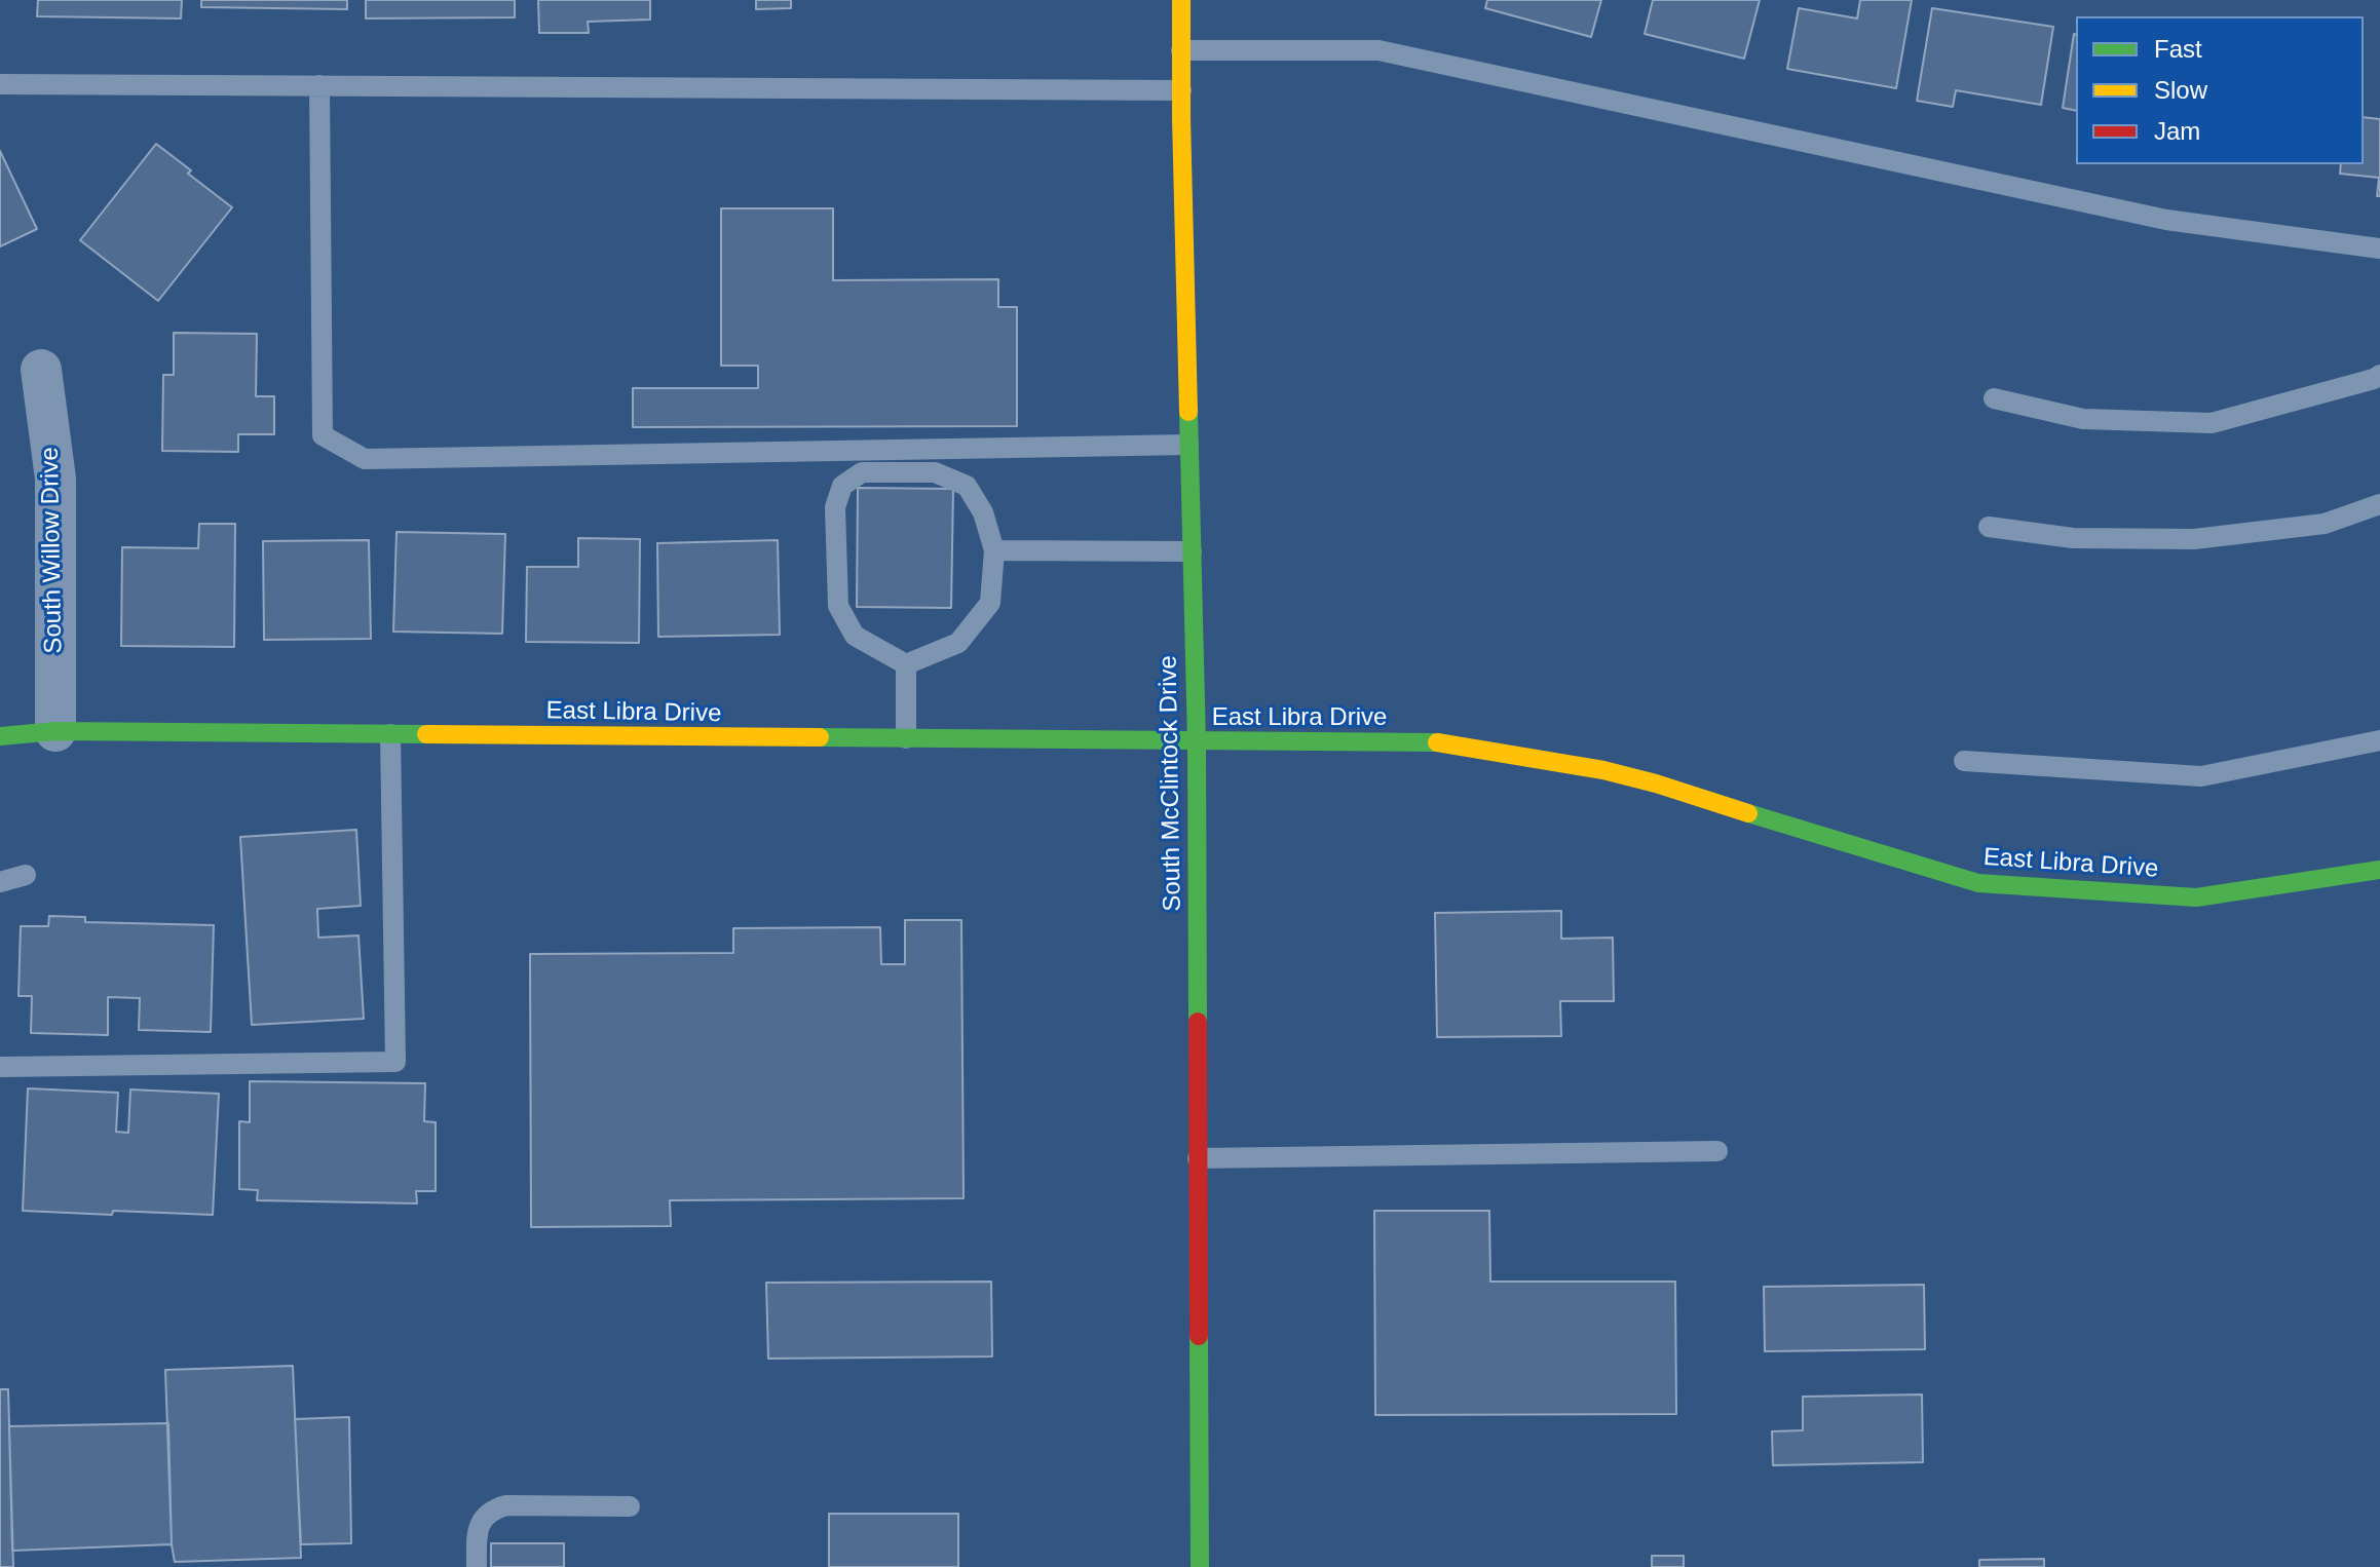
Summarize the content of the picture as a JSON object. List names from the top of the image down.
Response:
{
  "streets": {
    "street": ["South Willow Drive", "East Libra Drive", "South McClintock Drive"]
  },
  "crossings": [
    ["South Willow Drive", "East Libra Drive"],
    ["East Libra Drive", "South McClintock Drive"]
  ],
  "legend": ["Fast", "Slow", "Jam"]
}
